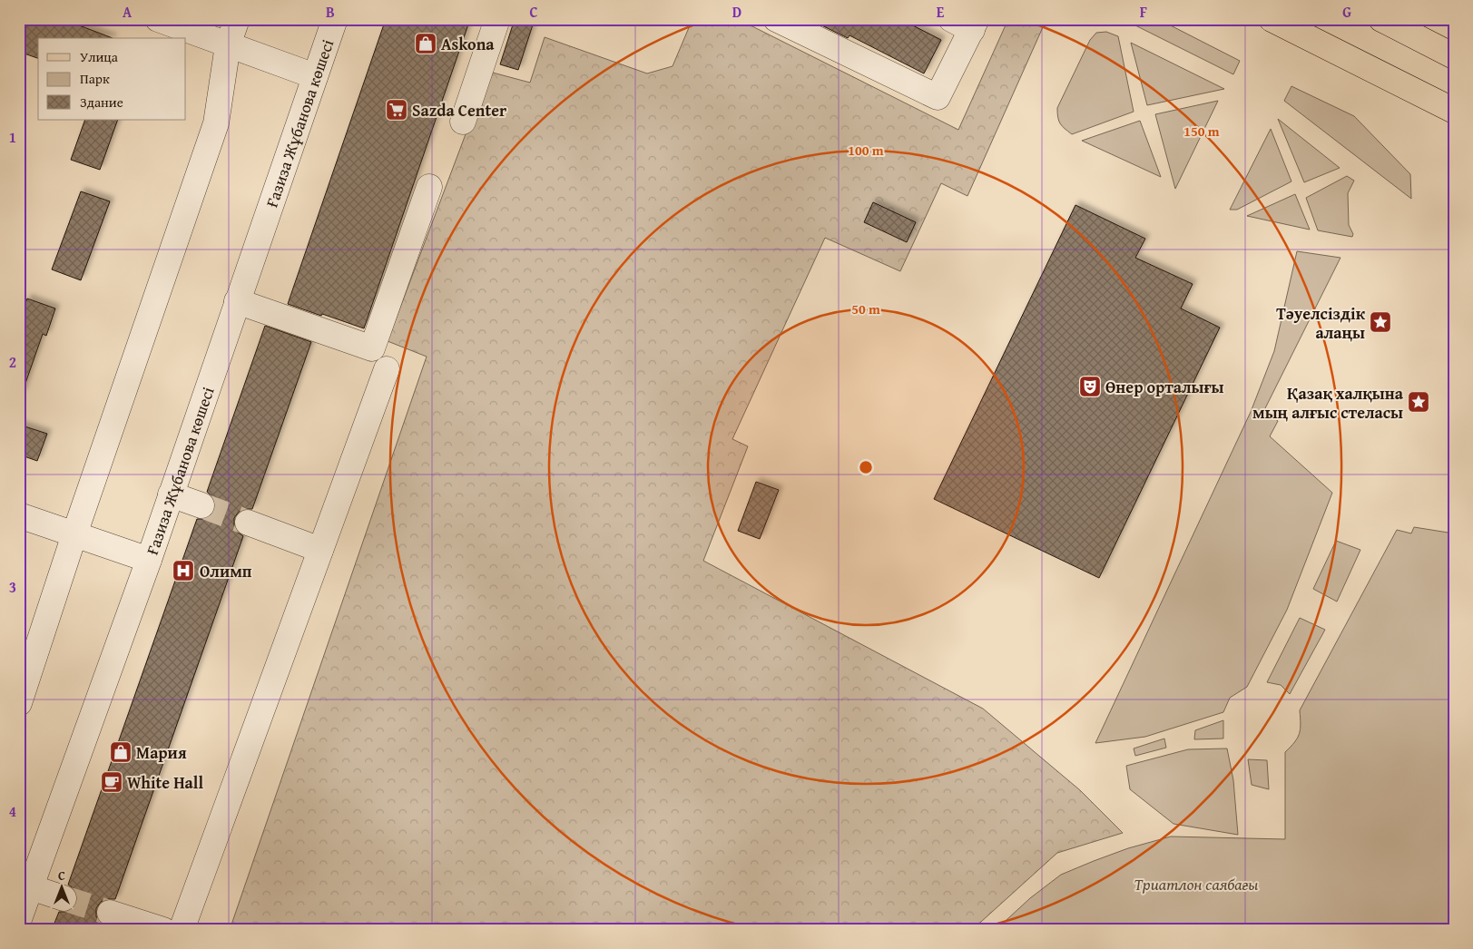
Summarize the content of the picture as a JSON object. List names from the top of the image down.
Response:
{
  "streets": {
    "street": ["Ғазиза Жұбанова көшесі"]
  },
  "parks": ["Триатлон саябағы"],
  "places": {
    "shop": ["Askona", "Мария"],
    "supermarket": ["Sazda Center"],
    "place": ["Тәуелсіздік алаңы", "Қазақ халқына мың алғыс стеласы"],
    "theatre": ["Өнер орталығы"],
    "hospital": ["Олимп"],
    "cafe": ["White Hall"]
  },
  "legend": ["Улица", "Парк", "Здание"],
  "north": "top",
  "grid": {
    "columns": [
      "A",
      "B",
      "C",
      "D",
      "E",
      "F",
      "G"
    ],
    "rows": [
      "1",
      "2",
      "3",
      "4"
    ]
  },
  "rings": ["150 m", "100 m", "50 m"]
}
